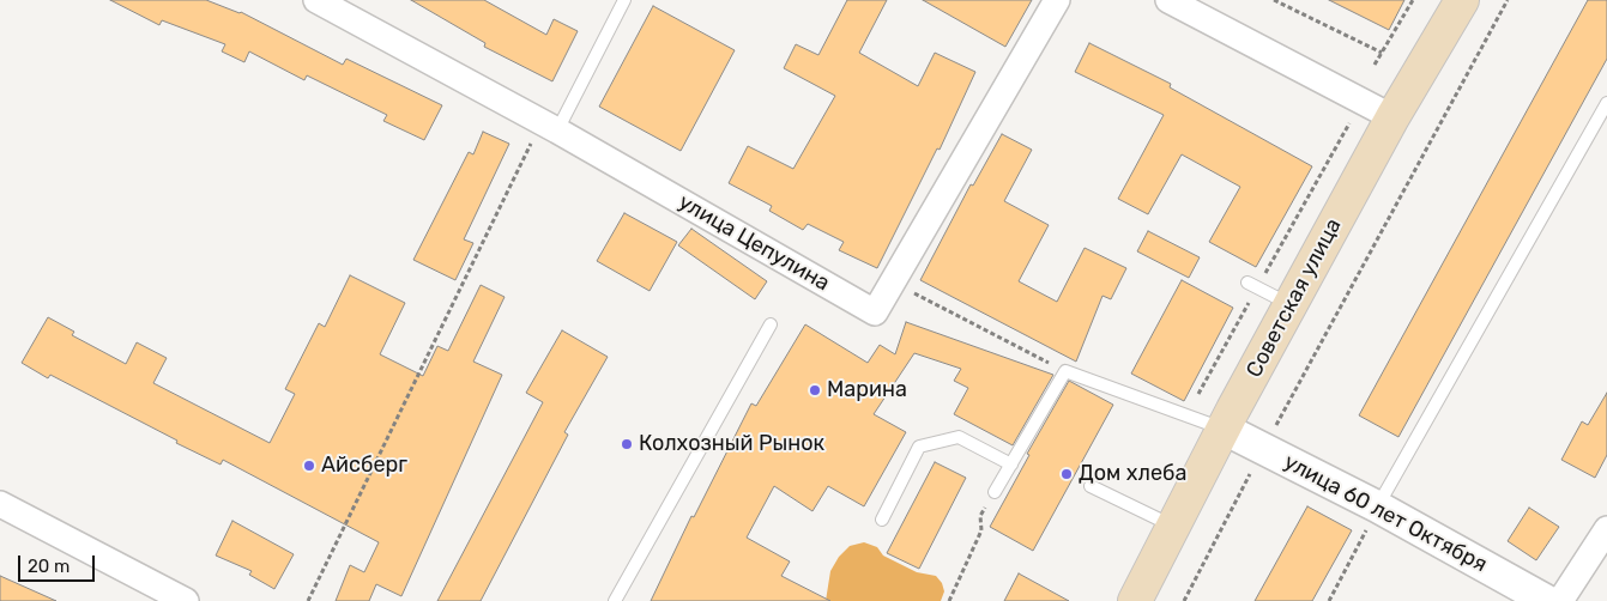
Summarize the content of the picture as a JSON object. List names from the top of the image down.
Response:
{
  "streets": {
    "main road": ["Советская улица"],
    "street": ["улица Цепулина", "улица 60 лет Октября"]
  },
  "crossings": [
    ["Советская улица", "улица 60 лет Октября"]
  ],
  "places": [
    "Марина",
    "Колхозный Рынок",
    "Айсберг",
    "Дом хлеба"
  ],
  "scale_bar": "20 m"
}
